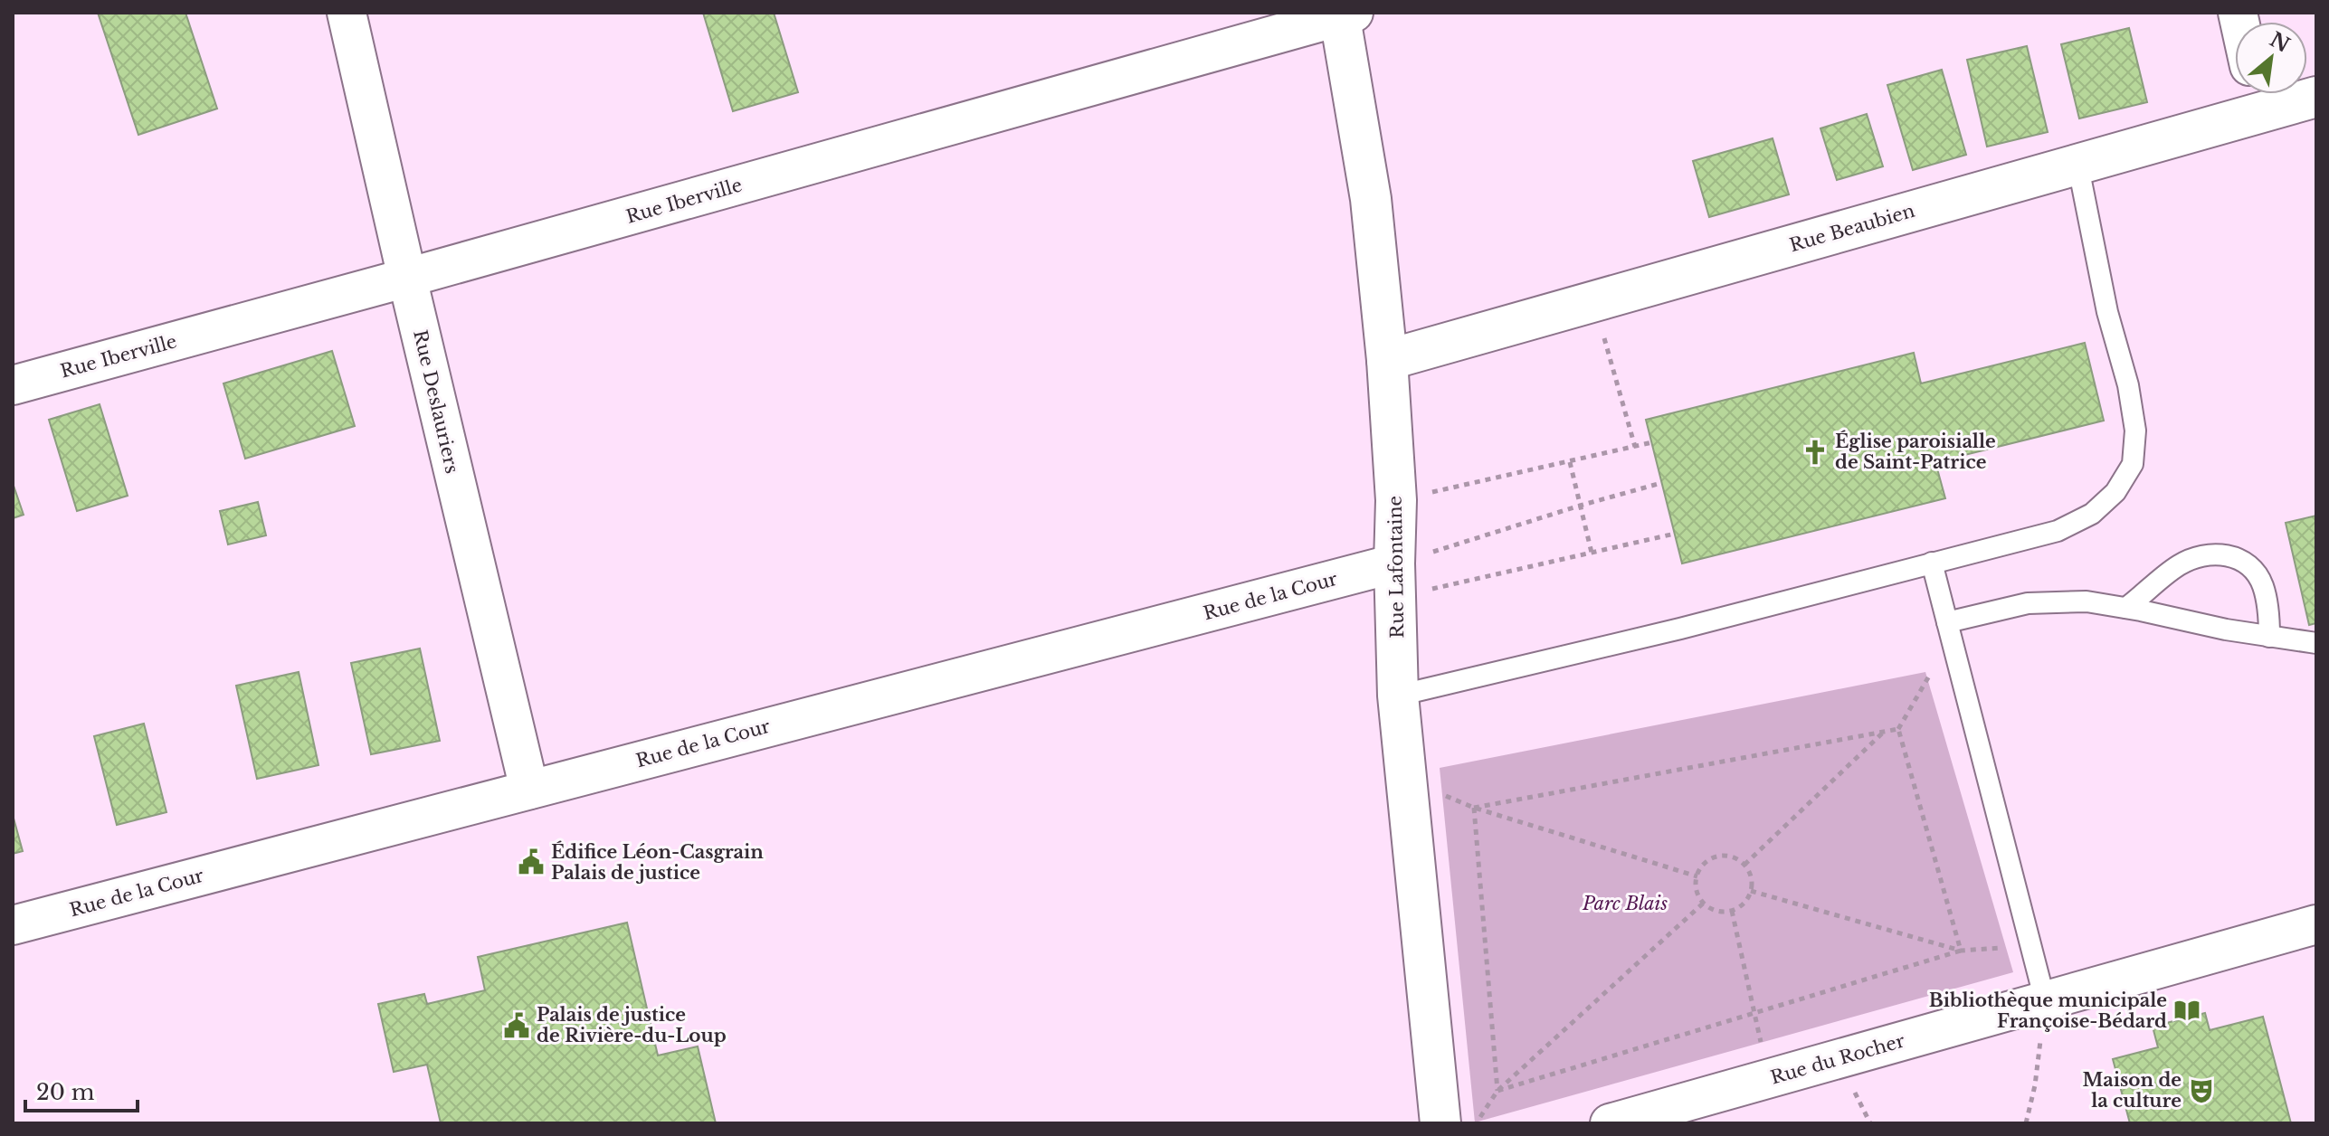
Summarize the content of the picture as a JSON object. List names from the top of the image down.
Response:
{
  "streets": {
    "main road": ["Rue Beaubien", "Rue Lafontaine"],
    "street": [
      "Rue Iberville",
      "Rue Deslauriers",
      "Rue de la Cour",
      "Rue du Rocher"
    ]
  },
  "crossings": [
    ["Rue Iberville", "Rue Deslauriers"],
    ["Rue Iberville", "Rue Lafontaine"],
    ["Rue Beaubien", "Rue Lafontaine"],
    ["Rue Deslauriers", "Rue de la Cour"],
    ["Rue Lafontaine", "Rue de la Cour"]
  ],
  "parks": ["Parc Blais"],
  "places": {
    "church": ["Église paroisialle de Saint-Patrice"],
    "public building": ["Édifice Léon-Casgrain Palais de justice", "Palais de justice de Rivière-du-Loup"],
    "library": ["Bibliothèque municipale Françoise-Bédard"],
    "theatre": ["Maison de la culture"]
  },
  "scale_bar": "20 m",
  "north": "top right"
}
